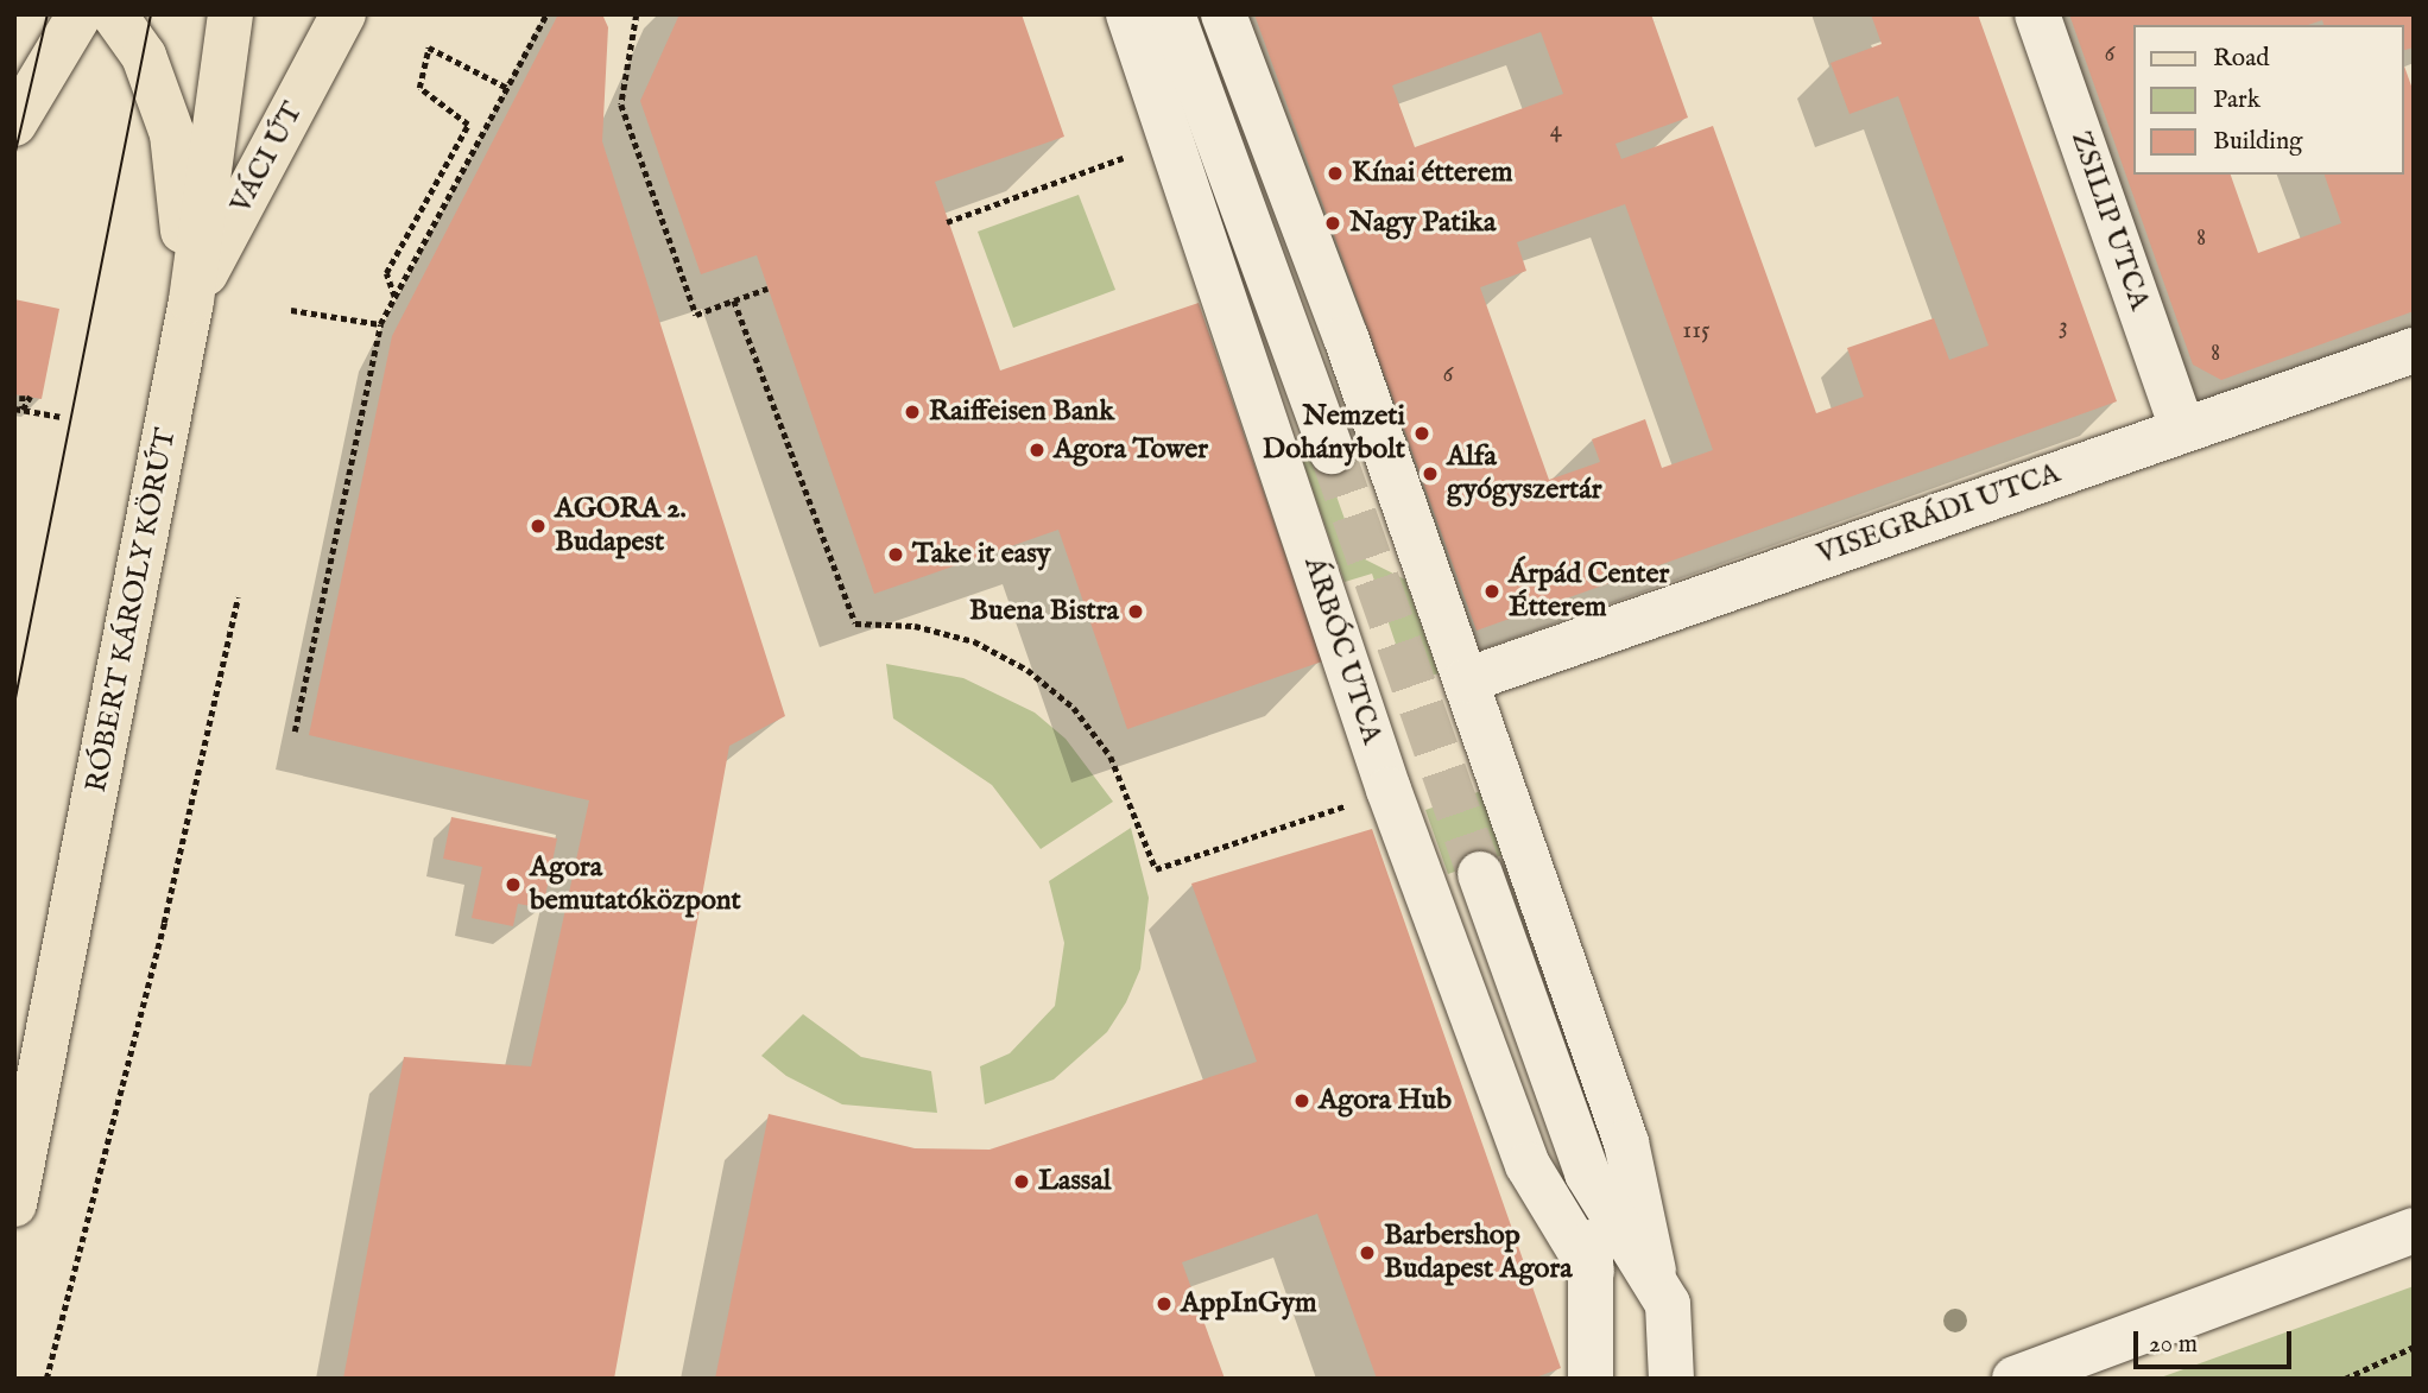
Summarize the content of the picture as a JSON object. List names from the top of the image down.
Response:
{
  "streets": {
    "main road": ["VÁCI ÚT", "RÓBERT KÁROLY KÖRÚT"],
    "street": ["ZSILIP UTCA", "VISEGRÁDI UTCA", "ÁRBÓC UTCA"]
  },
  "crossings": [
    ["VÁCI ÚT", "RÓBERT KÁROLY KÖRÚT"],
    ["ZSILIP UTCA", "VISEGRÁDI UTCA"]
  ],
  "places": [
    "Kínai étterem",
    "Nagy Patika",
    "Raiffeisen Bank",
    "Nemzeti Dohánybolt",
    "Agora Tower",
    "Alfa gyógyszertár",
    "AGORA 2. Budapest",
    "Take it easy",
    "Árpád Center Étterem",
    "Buena Bistra",
    "Agora bemutatóközpont",
    "Agora Hub",
    "Lassal",
    "Barbershop Budapest Agora",
    "AppInGym"
  ],
  "house_numbers": [
    "6",
    "4",
    "8",
    "3",
    "115",
    "8",
    "6"
  ],
  "legend": ["Road", "Park", "Building"],
  "scale_bar": "20 m"
}
